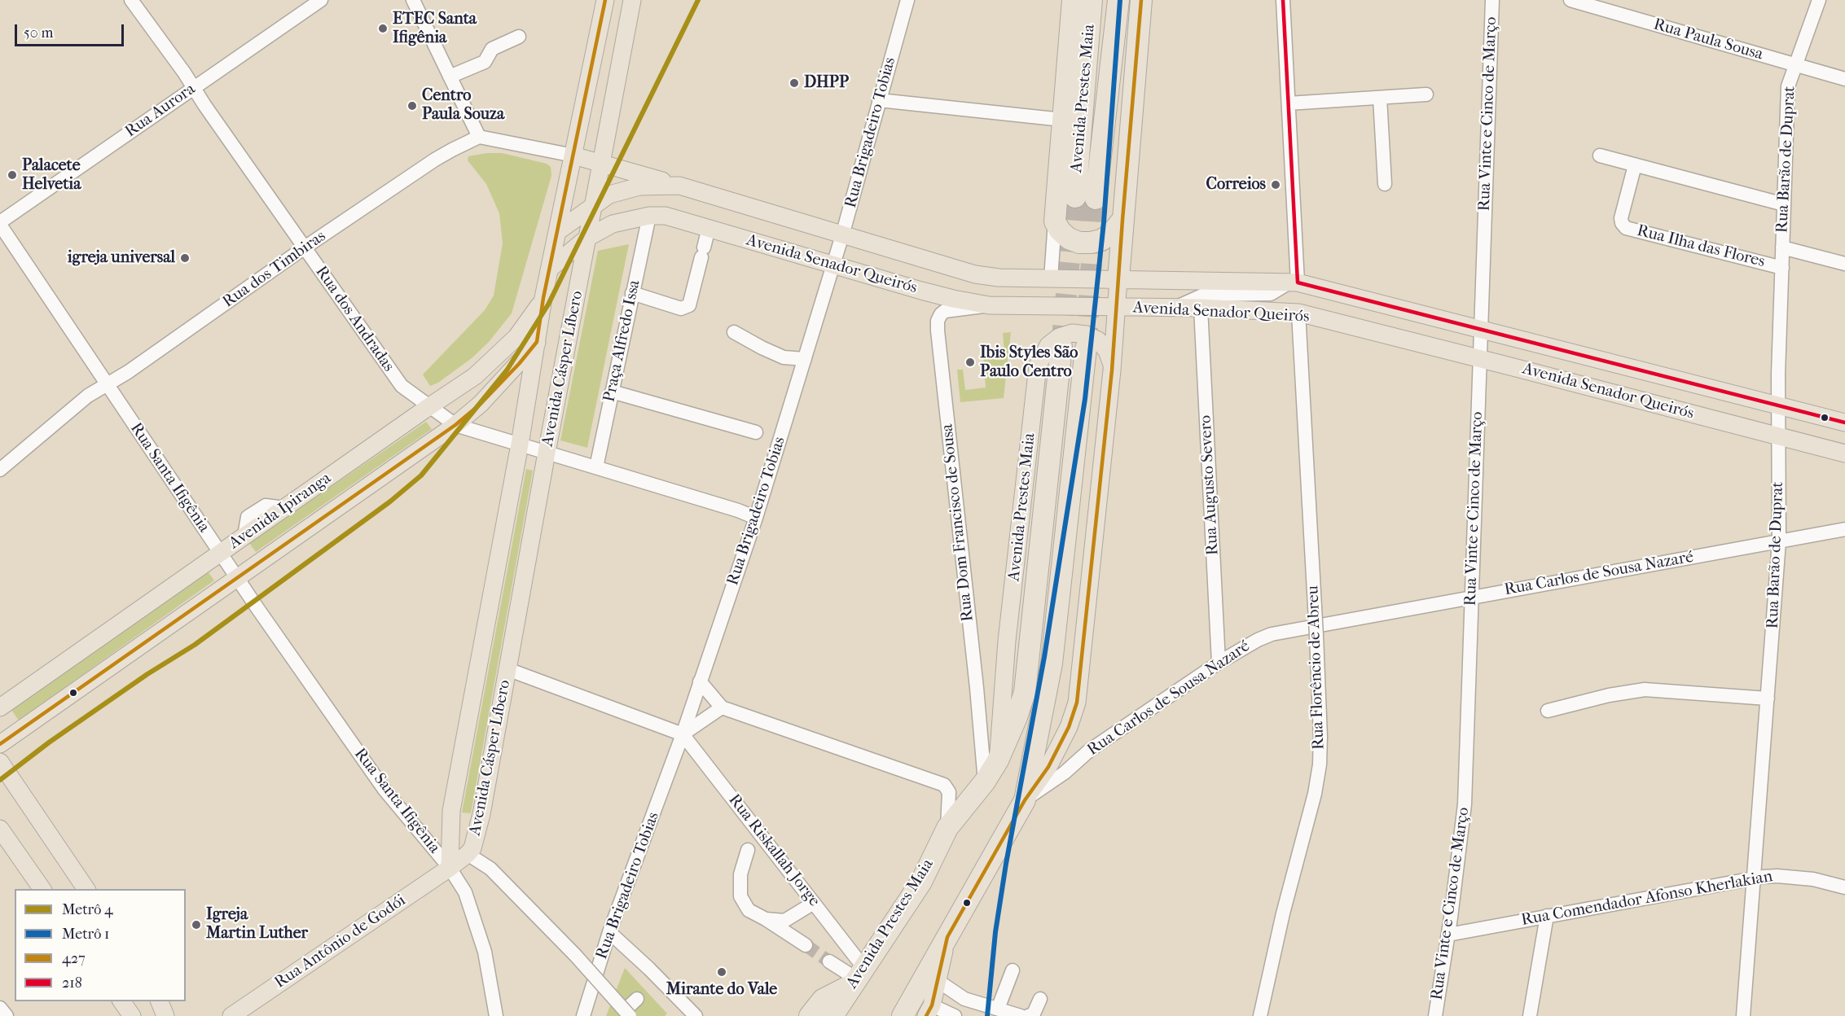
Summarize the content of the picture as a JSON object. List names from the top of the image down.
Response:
{
  "streets": {
    "highway": ["Avenida Prestes Maia"],
    "main road": [
      "Avenida Senador Queirós",
      "Avenida Cásper Líbero",
      "Avenida Ipiranga",
      "Rua Antônio de Godói"
    ],
    "street": [
      "Rua Paula Sousa",
      "Rua Aurora",
      "Rua Vinte e Cinco de Março",
      "Rua Brigadeiro Tobias",
      "Rua Barão de Duprat",
      "Rua Ilha das Flores",
      "Rua dos Timbiras",
      "Rua dos Andradas",
      "Praça Alfredo Issa",
      "Rua Santa Ifigênia",
      "Rua Augusto Severo",
      "Rua Dom Francisco de Sousa",
      "Rua Carlos de Sousa Nazaré",
      "Rua Florêncio de Abreu",
      "Rua Riskallah Jorge",
      "Rua Comendador Afonso Kherlakian"
    ]
  },
  "crossings": [
    ["Rua Paula Sousa", "Rua Barão de Duprat"],
    ["Avenida Prestes Maia", "Avenida Senador Queirós"],
    ["Avenida Prestes Maia", "Rua Dom Francisco de Sousa"],
    ["Avenida Prestes Maia", "Rua Carlos de Sousa Nazaré"],
    ["Avenida Prestes Maia", "Rua Riskallah Jorge"],
    ["Rua Aurora", "Rua dos Andradas"],
    ["Rua Aurora", "Rua Santa Ifigênia"],
    ["Rua Vinte e Cinco de Março", "Avenida Senador Queirós"],
    ["Rua Vinte e Cinco de Março", "Rua Carlos de Sousa Nazaré"],
    ["Rua Vinte e Cinco de Março", "Rua Comendador Afonso Kherlakian"],
    ["Rua Brigadeiro Tobias", "Avenida Senador Queirós"],
    ["Rua Brigadeiro Tobias", "Rua dos Andradas"],
    ["Rua Brigadeiro Tobias", "Rua Riskallah Jorge"],
    ["Rua Barão de Duprat", "Rua Ilha das Flores"],
    ["Rua Barão de Duprat", "Avenida Senador Queirós"],
    ["Rua Barão de Duprat", "Rua Carlos de Sousa Nazaré"],
    ["Rua Barão de Duprat", "Rua Comendador Afonso Kherlakian"],
    ["Avenida Senador Queirós", "Praça Alfredo Issa"],
    ["Avenida Senador Queirós", "Avenida Cásper Líbero"],
    ["Avenida Senador Queirós", "Rua Augusto Severo"],
    ["Avenida Senador Queirós", "Rua Dom Francisco de Sousa"],
    ["Avenida Senador Queirós", "Rua Florêncio de Abreu"],
    ["Rua dos Timbiras", "Rua dos Andradas"],
    ["Rua dos Timbiras", "Rua Santa Ifigênia"],
    ["Rua dos Andradas", "Praça Alfredo Issa"],
    ["Rua dos Andradas", "Avenida Cásper Líbero"],
    ["Rua dos Andradas", "Avenida Ipiranga"],
    ["Avenida Cásper Líbero", "Rua Santa Ifigênia"],
    ["Avenida Cásper Líbero", "Avenida Ipiranga"],
    ["Avenida Cásper Líbero", "Rua Antônio de Godói"],
    ["Rua Santa Ifigênia", "Avenida Ipiranga"],
    ["Rua Santa Ifigênia", "Rua Antônio de Godói"],
    ["Rua Augusto Severo", "Rua Carlos de Sousa Nazaré"]
  ],
  "places": [
    "ETEC Santa Ifigênia",
    "DHPP",
    "Centro Paula Souza",
    "Palacete Helvetia",
    "Correios",
    "igreja universal",
    "Ibis Styles São Paulo Centro",
    "Igreja Martin Luther",
    "Mirante do Vale"
  ],
  "lines": [
    "metro line 4",
    "metro line 1",
    "transit line 427",
    "transit line 218"
  ],
  "legend": [
    "Metrô 4",
    "Metrô 1",
    "427",
    "218"
  ],
  "scale_bar": "50 m"
}
